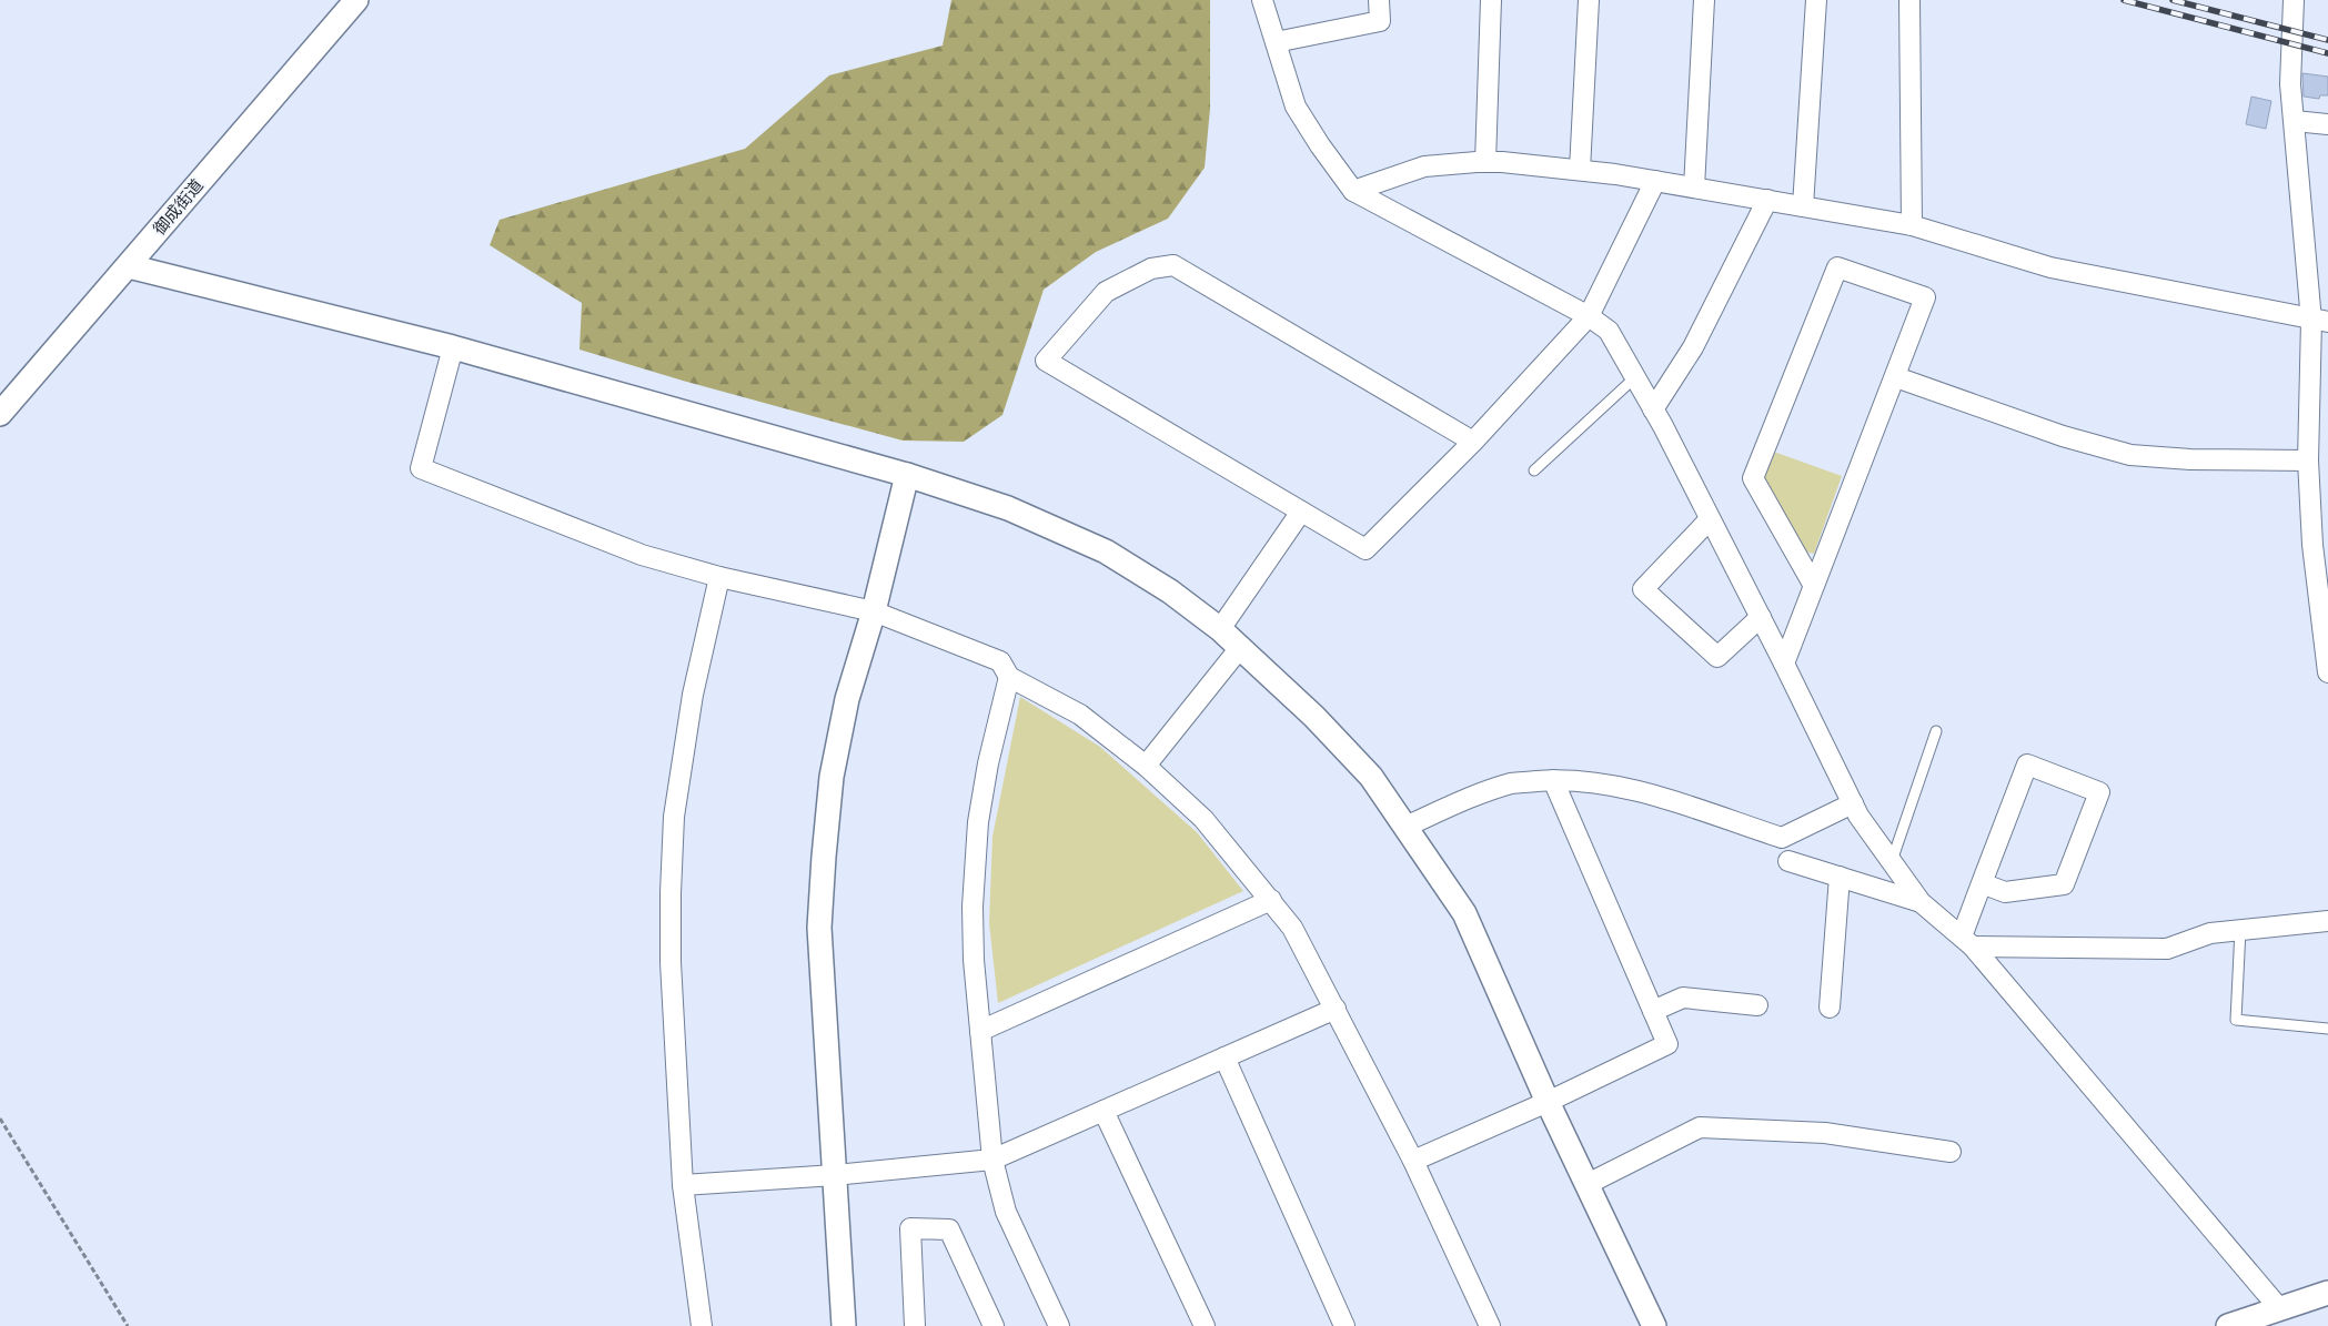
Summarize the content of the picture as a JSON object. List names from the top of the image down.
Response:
{
  "streets": {
    "street": ["御成街道"]
  }
}
